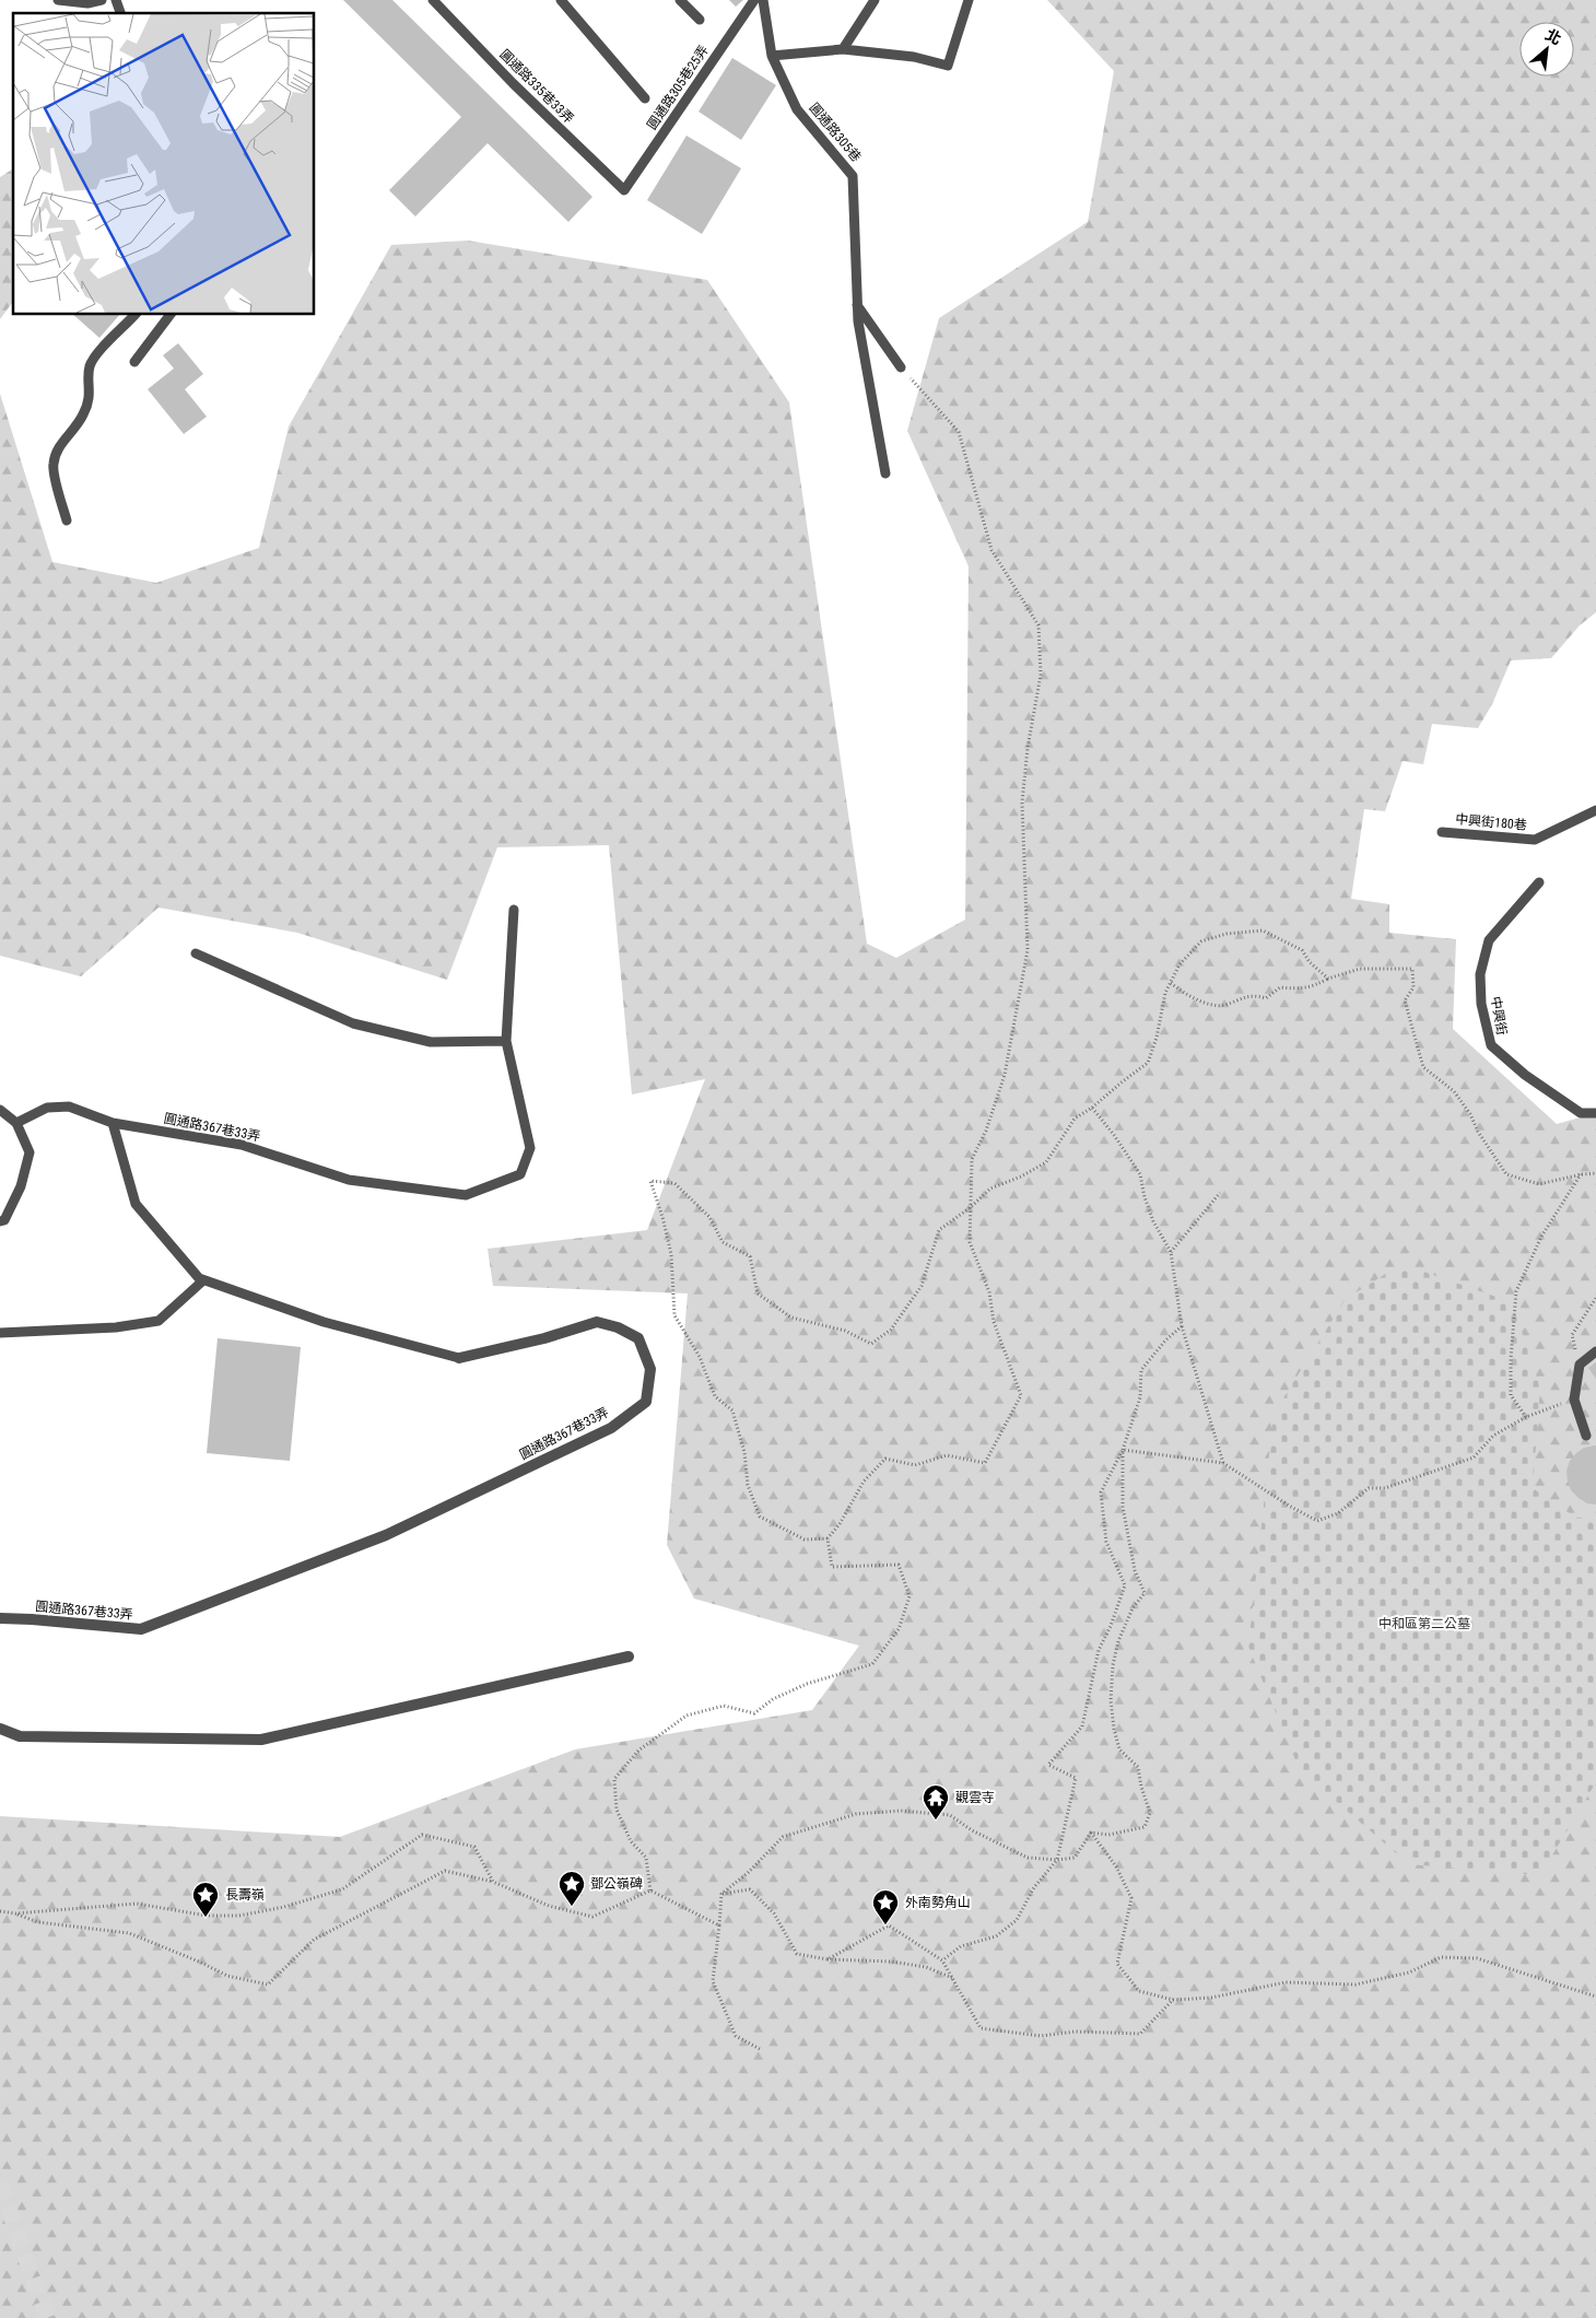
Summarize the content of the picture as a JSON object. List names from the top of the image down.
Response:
{
  "streets": {
    "street": ["圓通路367巷33弄"],
    "lane": [
      "圓通路335巷33弄",
      "圓通路305巷25弄",
      "圓通路305巷",
      "中興街180巷",
      "中興街"
    ]
  },
  "crossings": [
    ["圓通路335巷33弄", "圓通路305巷25弄"]
  ],
  "parks": ["中和區第二公墓"],
  "places": {
    "temple": ["觀雲寺"],
    "place": ["鄧公嶺碑", "長壽嶺", "外南勢角山"]
  },
  "north": "top right"
}
